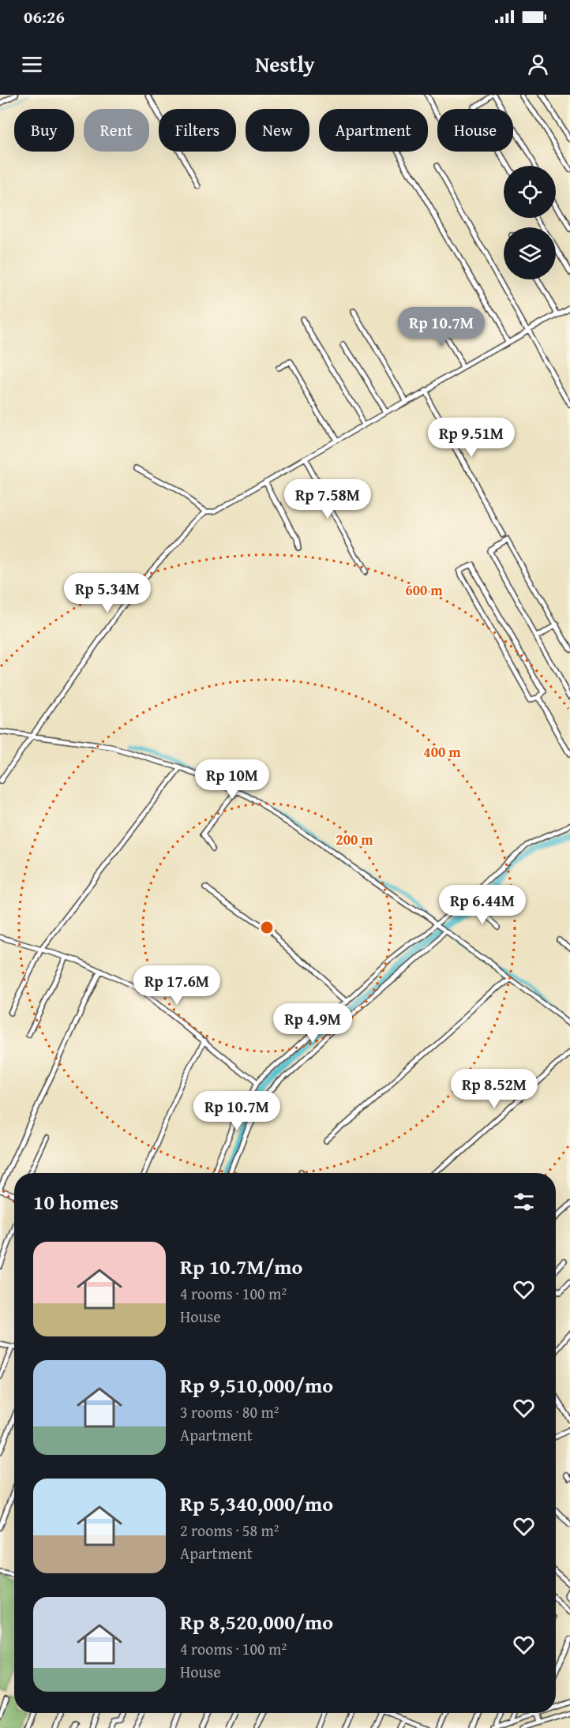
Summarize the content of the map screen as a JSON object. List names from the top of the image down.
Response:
{
  "page": {
    "status": "06:26",
    "header": "Nestly",
    "chip": [
      "Buy",
      "Rent",
      "Filters",
      "New",
      "Apartment",
      "House"
    ],
    "price": [
      "Rp 10.7M",
      "Rp 9.51M",
      "Rp 7.58M",
      "Rp 5.34M",
      "Rp 10M",
      "Rp 6.44M",
      "Rp 17.6M",
      "Rp 4.9M",
      "Rp 8.52M",
      "Rp 10.7M"
    ],
    "heading": "10 homes",
    "list": [
      {
        "name": "Rp 10.7M/mo",
        "note": "4 rooms · 100 m² · House"
      },
      {
        "name": "Rp 9,510,000/mo",
        "note": "3 rooms · 80 m² · Apartment"
      },
      {
        "name": "Rp 5,340,000/mo",
        "note": "2 rooms · 58 m² · Apartment"
      },
      {
        "name": "Rp 8,520,000/mo",
        "note": "4 rooms · 100 m² · House"
      }
    ]
  },
  "rings": ["600 m", "400 m", "200 m"]
}
